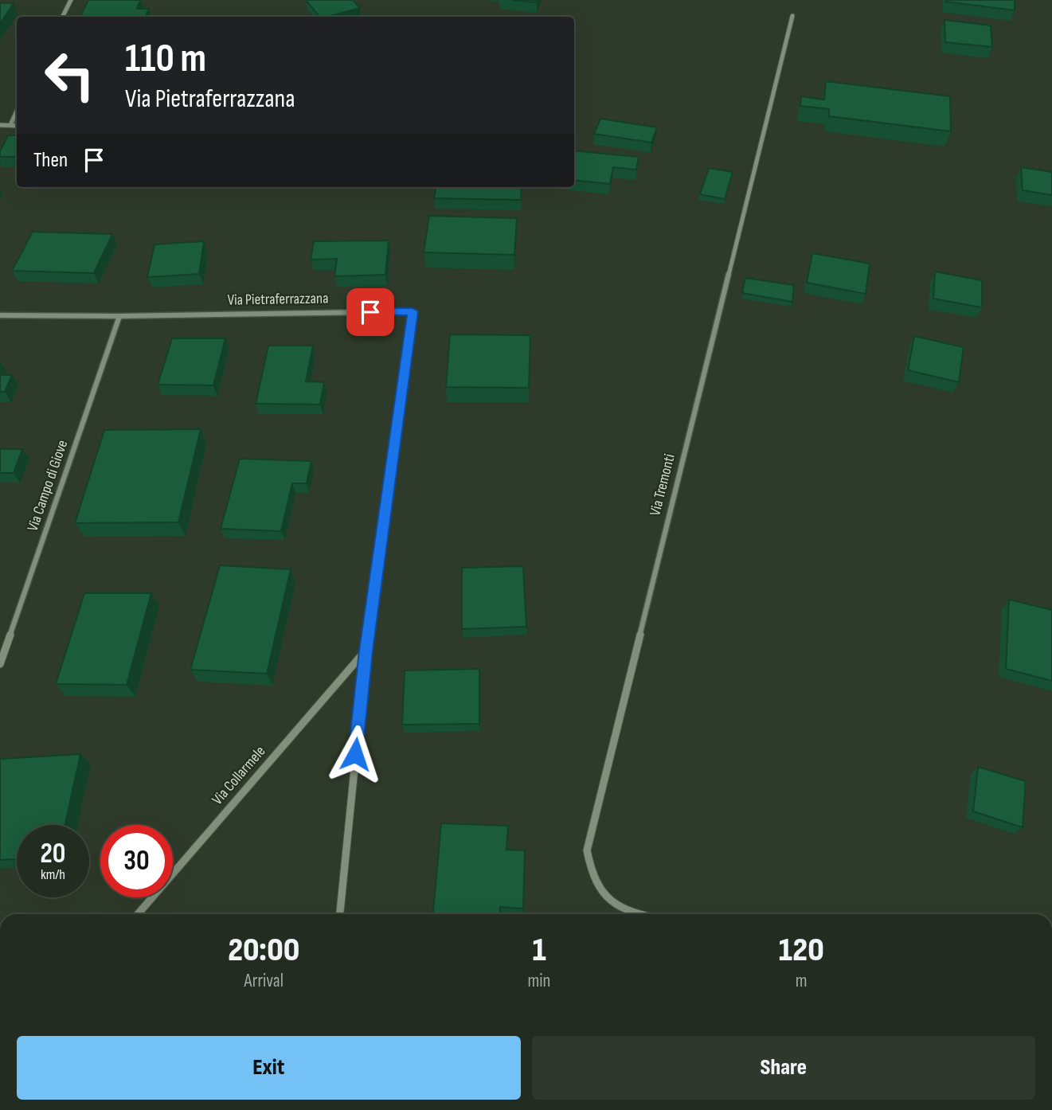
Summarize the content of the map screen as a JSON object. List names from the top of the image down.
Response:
{
  "streets": {
    "street": [
      "Via Pietraferrazzana",
      "Via Tremonti",
      "Via Campo di Giove",
      "Via Collarmele"
    ]
  },
  "crossings": [
    ["Via Pietraferrazzana", "Via Campo di Giove"],
    ["Via Pietraferrazzana", "Via Collarmele"]
  ],
  "page": {
    "turn": ["110 m", "Via Pietraferrazzana"],
    "then": "Then",
    "speed": "20 km/h",
    "limit": "30",
    "eta": [
      "20:00",
      "Arrival",
      "1",
      "min",
      "120",
      "m"
    ],
    "buttons": ["Exit", "Share"]
  }
}
